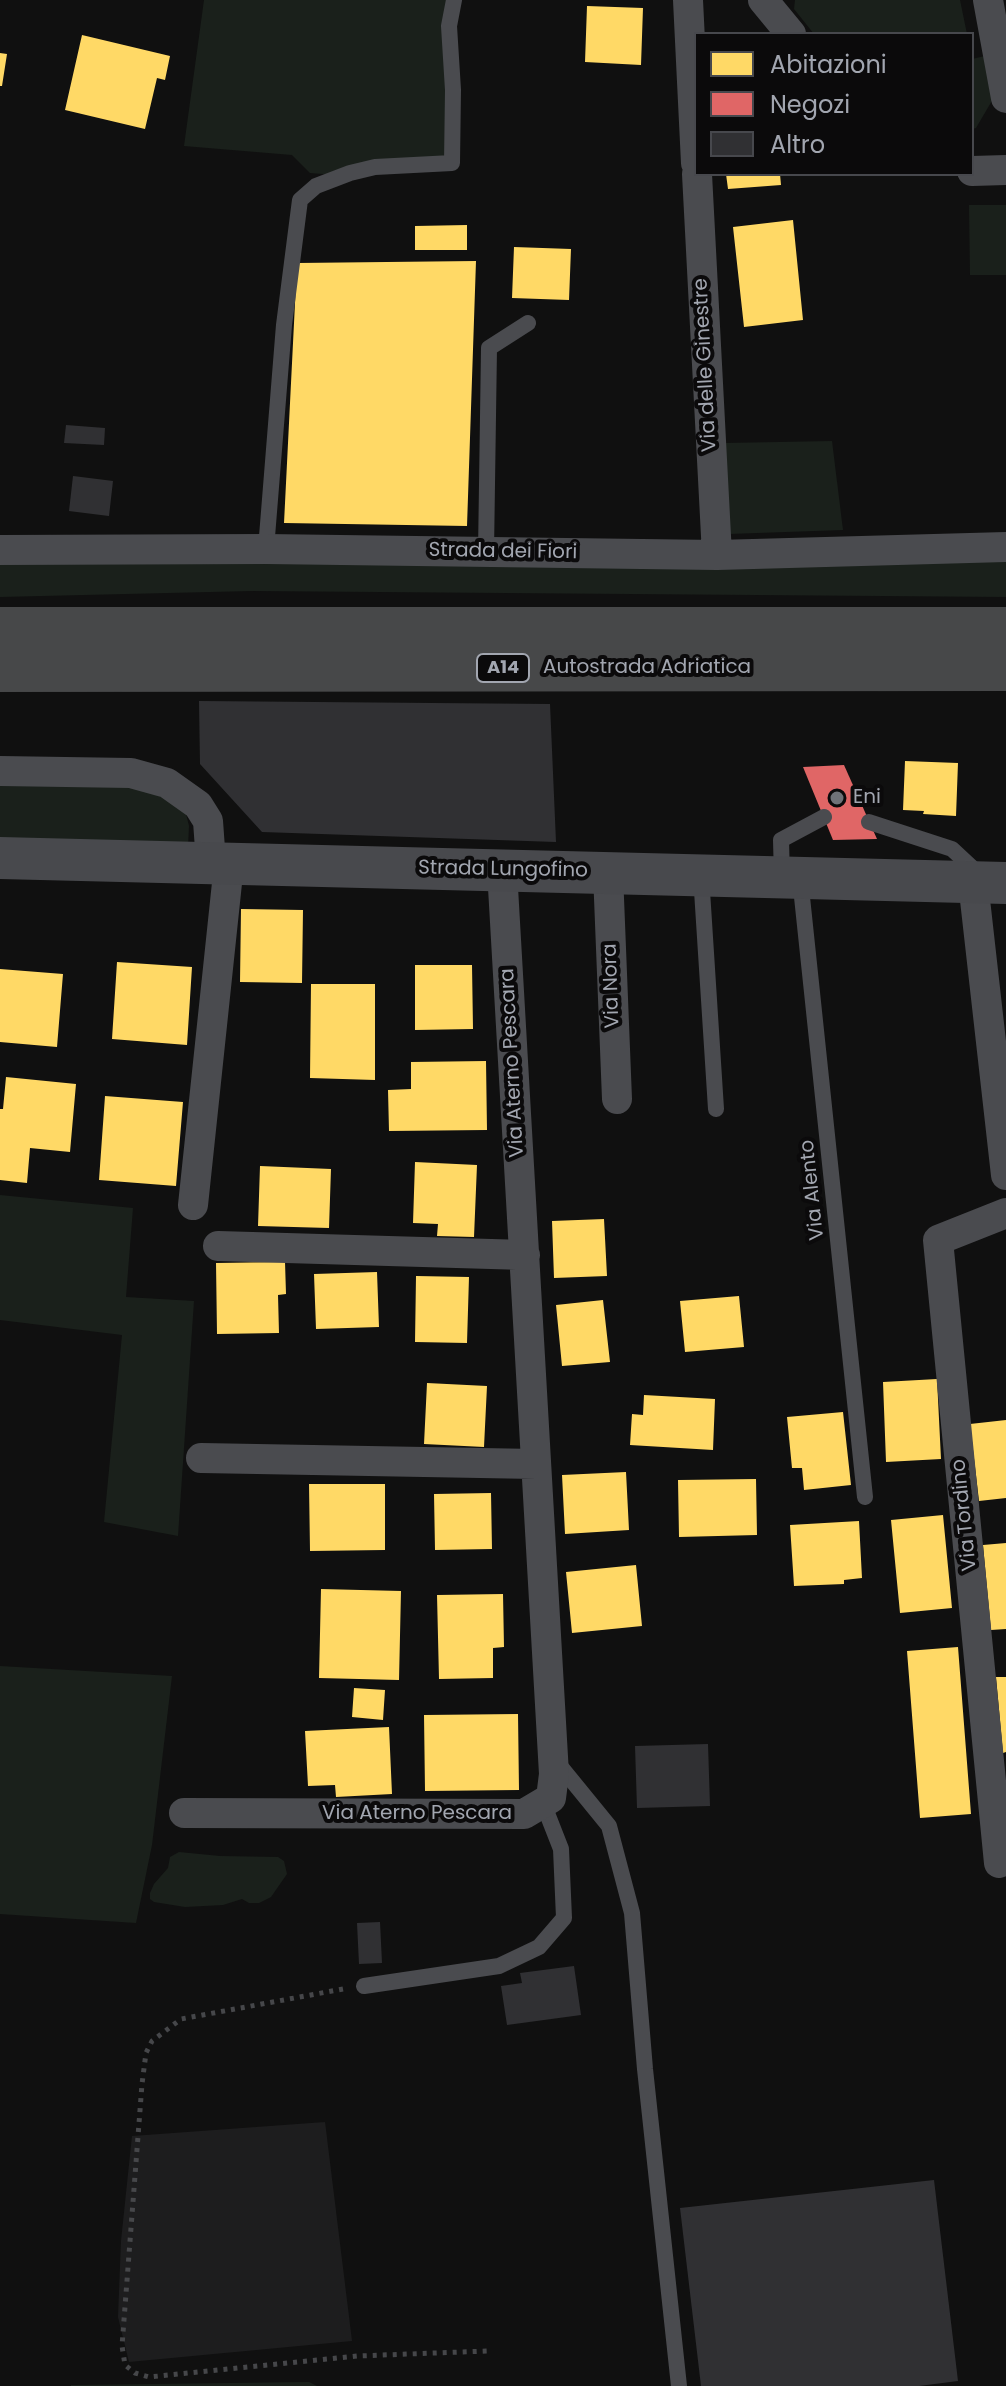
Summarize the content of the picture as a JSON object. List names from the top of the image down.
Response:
{
  "streets": {
    "highway": ["A14", "Autostrada Adriatica"],
    "main road": ["Strada Lungofino"],
    "street": [
      "Via delle Ginestre",
      "Strada dei Fiori",
      "Via Nora",
      "Via Aterno Pescara",
      "Via Tordino"
    ],
    "lane": ["Via Alento"]
  },
  "crossings": [
    ["Via delle Ginestre", "Strada dei Fiori"],
    ["Strada Lungofino", "Via Nora"],
    ["Strada Lungofino", "Via Aterno Pescara"],
    ["Strada Lungofino", "Via Alento"]
  ],
  "places": ["Eni"],
  "legend": ["Abitazioni", "Negozi", "Altro"]
}
